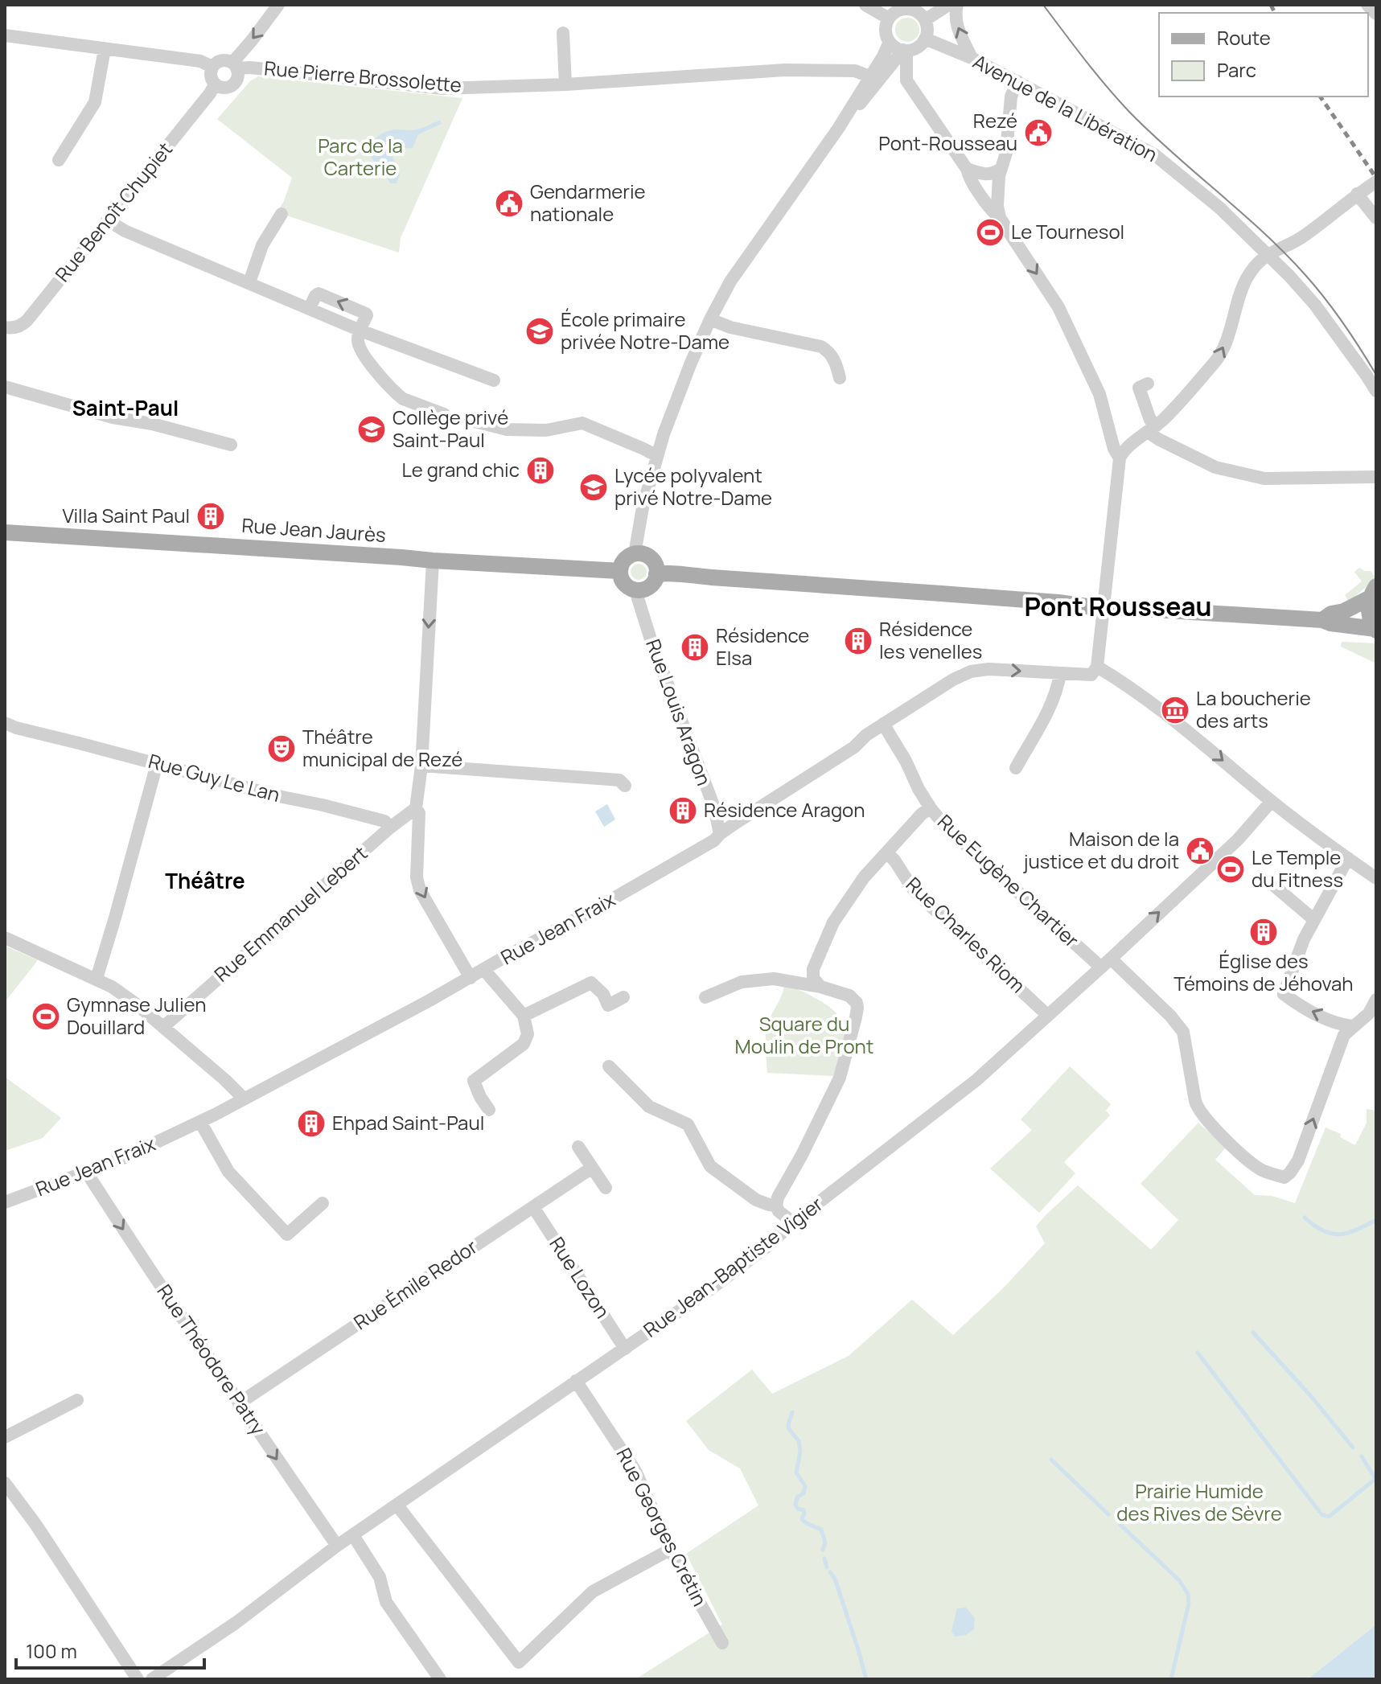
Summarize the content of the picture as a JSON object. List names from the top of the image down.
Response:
{
  "streets": {
    "main road": ["Rue Jean Jaurès"],
    "street": [
      "Rue Pierre Brossolette",
      "Avenue de la Libération",
      "Rue Benoît Chupiet",
      "Rue Louis Aragon",
      "Rue Guy Le Lan",
      "Rue Eugène Chartier",
      "Rue Emmanuel Lebert",
      "Rue Jean Fraix",
      "Rue Charles Riom",
      "Rue Jean-Baptiste Vigier",
      "Rue Lozon",
      "Rue Émile Redor",
      "Rue Théodore Patry",
      "Rue Georges Crétin"
    ]
  },
  "crossings": [
    ["Rue Pierre Brossolette", "Rue Benoît Chupiet"],
    ["Rue Jean Jaurès", "Rue Louis Aragon"],
    ["Rue Louis Aragon", "Rue Jean Fraix"],
    ["Rue Guy Le Lan", "Rue Emmanuel Lebert"],
    ["Rue Eugène Chartier", "Rue Jean Fraix"],
    ["Rue Eugène Chartier", "Rue Jean-Baptiste Vigier"],
    ["Rue Jean Fraix", "Rue Théodore Patry"],
    ["Rue Charles Riom", "Rue Jean-Baptiste Vigier"],
    ["Rue Jean-Baptiste Vigier", "Rue Lozon"],
    ["Rue Jean-Baptiste Vigier", "Rue Théodore Patry"],
    ["Rue Jean-Baptiste Vigier", "Rue Georges Crétin"],
    ["Rue Lozon", "Rue Émile Redor"],
    ["Rue Émile Redor", "Rue Théodore Patry"]
  ],
  "one_way": ["Rue Théodore Patry"],
  "districts": ["Saint-Paul", "Pont Rousseau", "Théâtre"],
  "parks": ["Parc de la Carterie", "Square du Moulin de Pront", "Prairie Humide des Rives de Sèvre"],
  "places": {
    "public building": ["Rezé Pont-Rousseau", "Gendarmerie nationale", "Maison de la justice et du droit"],
    "sports": ["Le Tournesol", "Le Temple du Fitness", "Gymnase Julien Douillard"],
    "school or university": ["École primaire privée Notre-Dame", "Collège privé Saint-Paul", "Lycée polyvalent privé Notre-Dame"],
    "building": [
      "Le grand chic",
      "Villa Saint Paul",
      "Résidence les venelles",
      "Résidence Elsa",
      "Résidence Aragon",
      "Église des Témoins de Jéhovah",
      "Ehpad Saint-Paul"
    ],
    "museum": ["La boucherie des arts"],
    "theatre": ["Théâtre municipal de Rezé"]
  },
  "legend": ["Route", "Parc"],
  "scale_bar": "100 m"
}
